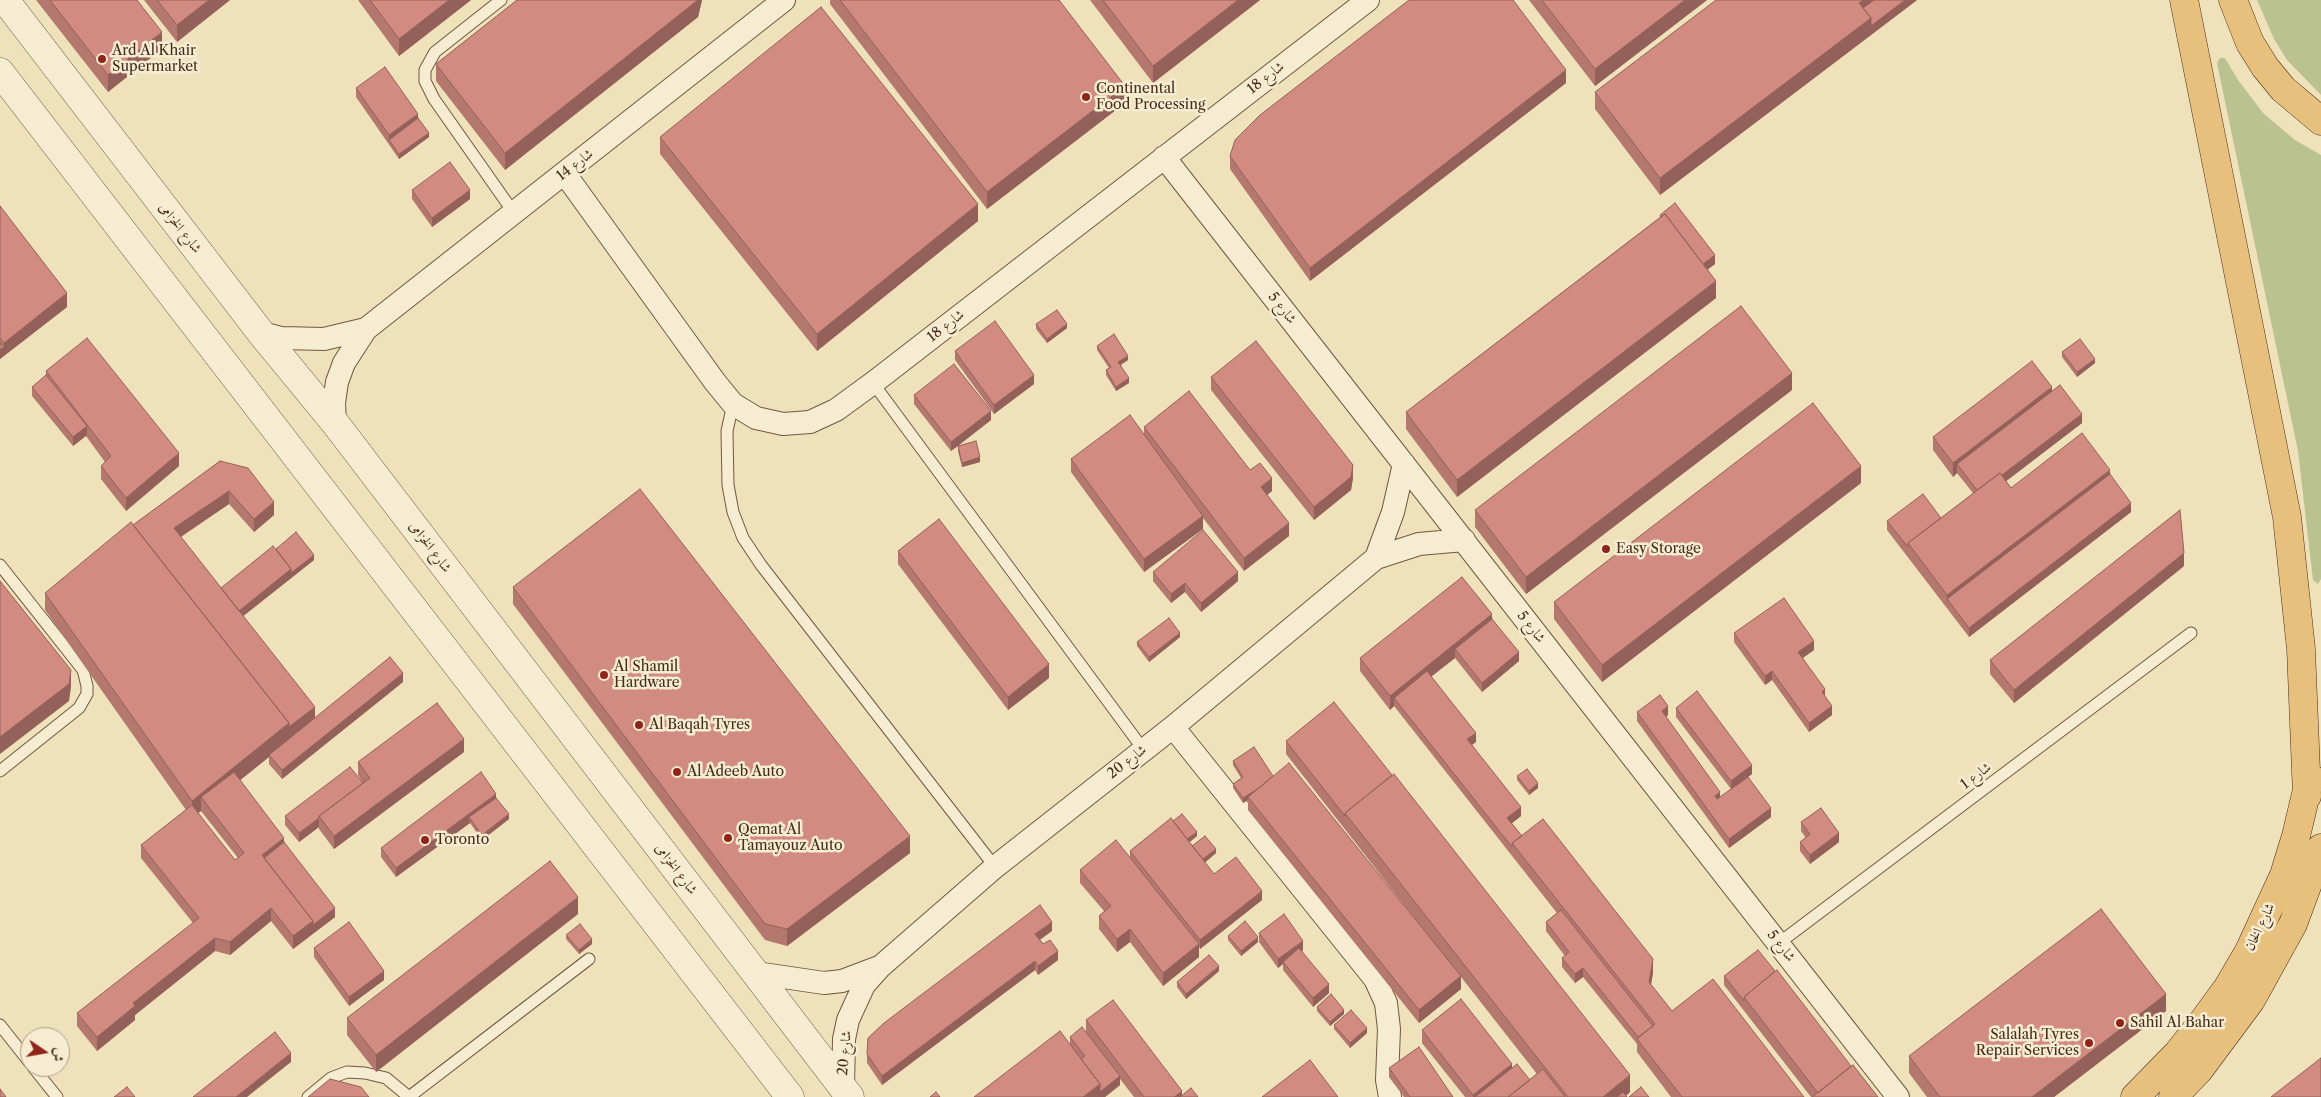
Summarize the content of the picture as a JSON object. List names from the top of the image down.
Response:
{
  "streets": {
    "main road": ["شارع الخان"],
    "street": [
      "شارع 18",
      "شارع 14",
      "شارع الخزامى",
      "شارع 5",
      "شارع 20"
    ],
    "lane": ["شارع 1"]
  },
  "crossings": [
    ["شارع 18", "شارع 14"],
    ["شارع 18", "شارع 5"],
    ["شارع 14", "شارع الخزامى"],
    ["شارع الخزامى", "شارع 20"],
    ["شارع 5", "شارع 20"],
    ["شارع 5", "شارع 1"]
  ],
  "places": [
    "Ard Al Khair Supermarket",
    "Continental Food Processing",
    "Easy Storage",
    "Al Shamil Hardware",
    "Al Baqah Tyres",
    "Al Adeeb Auto",
    "Qemat Al Tamayouz Auto",
    "Toronto",
    "Sahil Al Bahar",
    "Salalah Tyres Repair Services"
  ],
  "north": "right"
}
